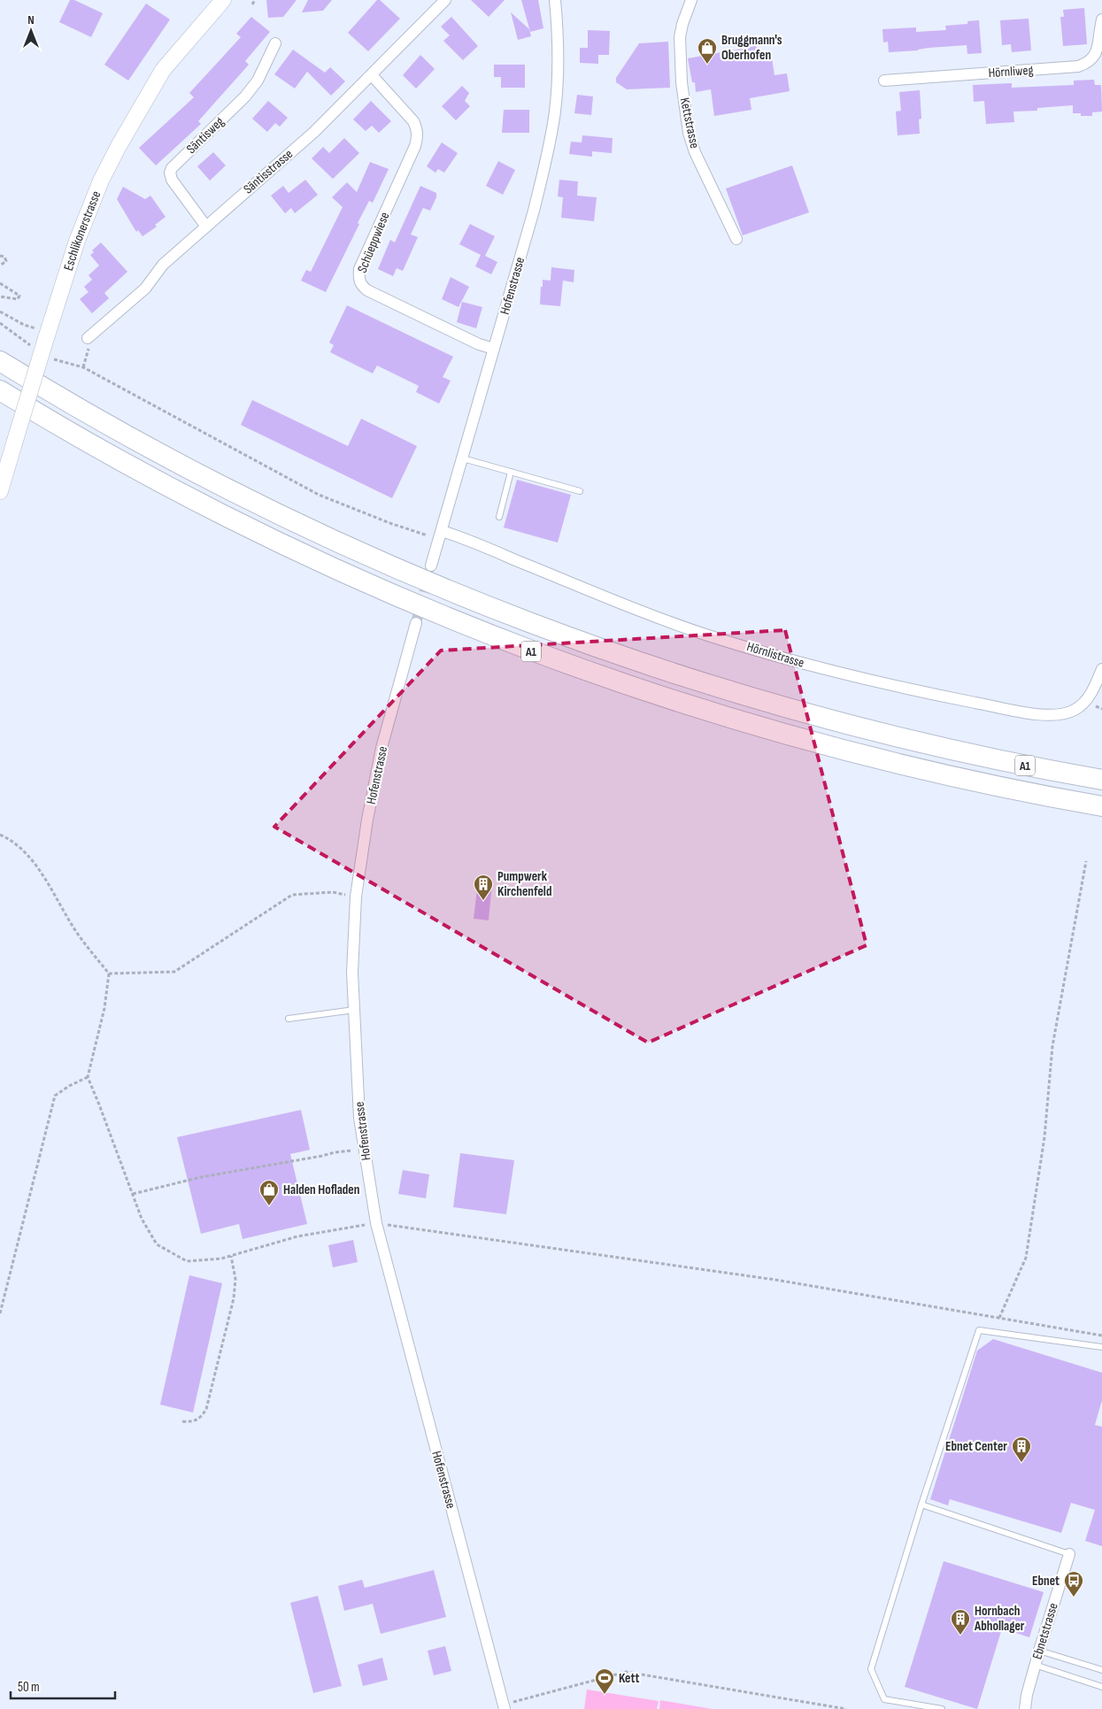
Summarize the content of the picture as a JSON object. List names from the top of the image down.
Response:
{
  "streets": {
    "highway": ["A1"],
    "main road": ["Eschlikonerstrasse"],
    "street": [
      "Hörnliweg",
      "Kettstrasse",
      "Säntisweg",
      "Säntisstrasse",
      "Schüeppwiese",
      "Hofenstrasse",
      "Hörnlistrasse",
      "Ebnetstrasse"
    ]
  },
  "crossings": [
    ["Säntisweg", "Säntisstrasse"],
    ["Säntisstrasse", "Schüeppwiese"],
    ["Schüeppwiese", "Hofenstrasse"],
    ["Hofenstrasse", "Hörnlistrasse"]
  ],
  "places": {
    "shop": ["Bruggmann's Oberhofen", "Halden Hofladen"],
    "building": ["Pumpwerk Kirchenfeld", "Ebnet Center", "Hornbach Abhollager"],
    "bus stop": ["Ebnet"],
    "sports": ["Kett"]
  },
  "scale_bar": "50 m",
  "north": "top"
}
